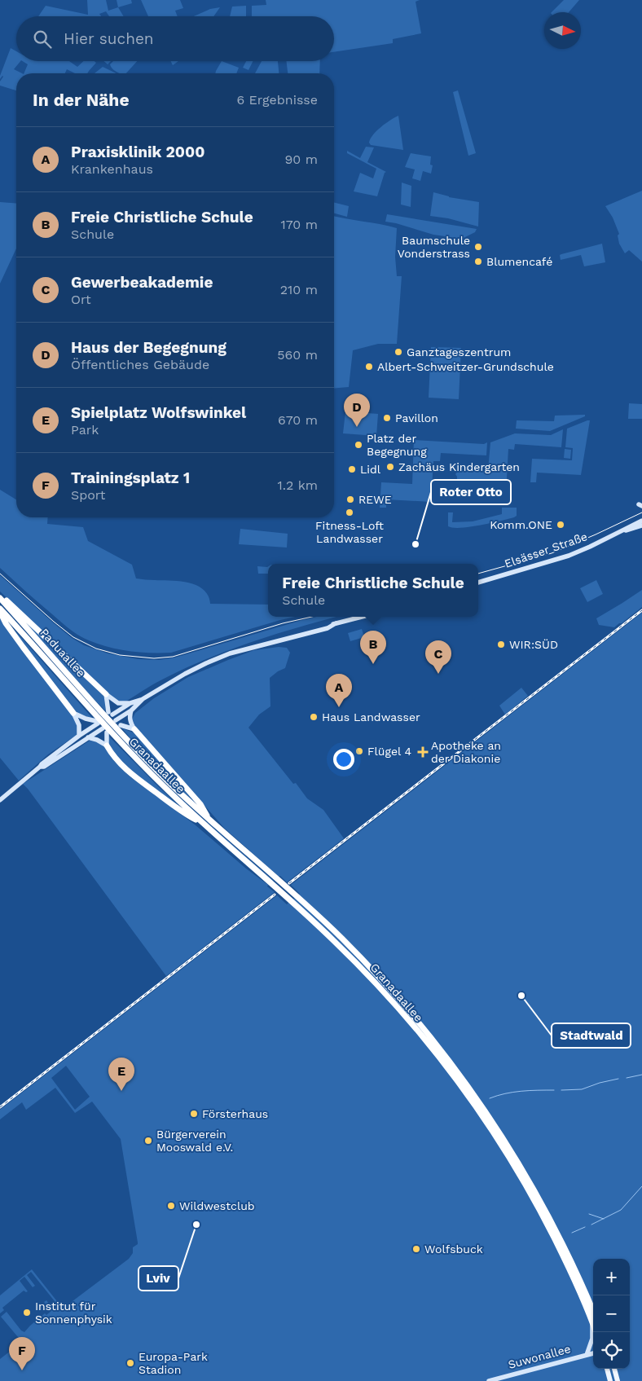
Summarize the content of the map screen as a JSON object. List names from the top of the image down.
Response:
{
  "streets": {
    "highway": ["Paduaallee", "Granadaallee"],
    "main road": ["Elsässer Straße", "Suwonallee"]
  },
  "crossings": [
    ["Paduaallee", "Granadaallee"]
  ],
  "places": {
    "other": [
      "Baumschule Vonderstrass",
      "Blumencafé",
      "Ganztageszentrum",
      "Albert-Schweitzer-Grundschule",
      "Pavillon",
      "Platz der Begegnung",
      "Zachäus Kindergarten",
      "Lidl",
      "REWE",
      "Fitness-Loft Landwasser",
      "Komm.ONE",
      "Roter Otto",
      "WIR:SÜD",
      "Haus Landwasser",
      "Flügel 4",
      "Stadtwald",
      "Försterhaus",
      "Bürgerverein Mooswald e.V.",
      "Wildwestclub",
      "Lviv",
      "Wolfsbuck",
      "Institut für Sonnenphysik",
      "Europa-Park Stadion"
    ],
    "health": ["Apotheke an der Diakonie"]
  },
  "north": "right",
  "page": {
    "search": "Hier suchen",
    "heading": ["In der Nähe", "6 Ergebnisse"],
    "list": [
      {
        "mark": "A",
        "name": "Praxisklinik 2000",
        "note": "Krankenhaus",
        "value": "90 m"
      },
      {
        "mark": "B",
        "name": "Freie Christliche Schule",
        "note": "Schule",
        "value": "170 m"
      },
      {
        "mark": "C",
        "name": "Gewerbeakademie",
        "note": "Ort",
        "value": "210 m"
      },
      {
        "mark": "D",
        "name": "Haus der Begegnung",
        "note": "Öffentliches Gebäude",
        "value": "560 m"
      },
      {
        "mark": "E",
        "name": "Spielplatz Wolfswinkel",
        "note": "Park",
        "value": "670 m"
      },
      {
        "mark": "F",
        "name": "Trainingsplatz 1",
        "note": "Sport",
        "value": "1.2 km"
      }
    ],
    "pins": [
      "D",
      "B",
      "C",
      "A",
      "E",
      "F"
    ],
    "popup": ["Freie Christliche Schule", "Schule"],
    "map_buttons": ["+", "−"]
  }
}
